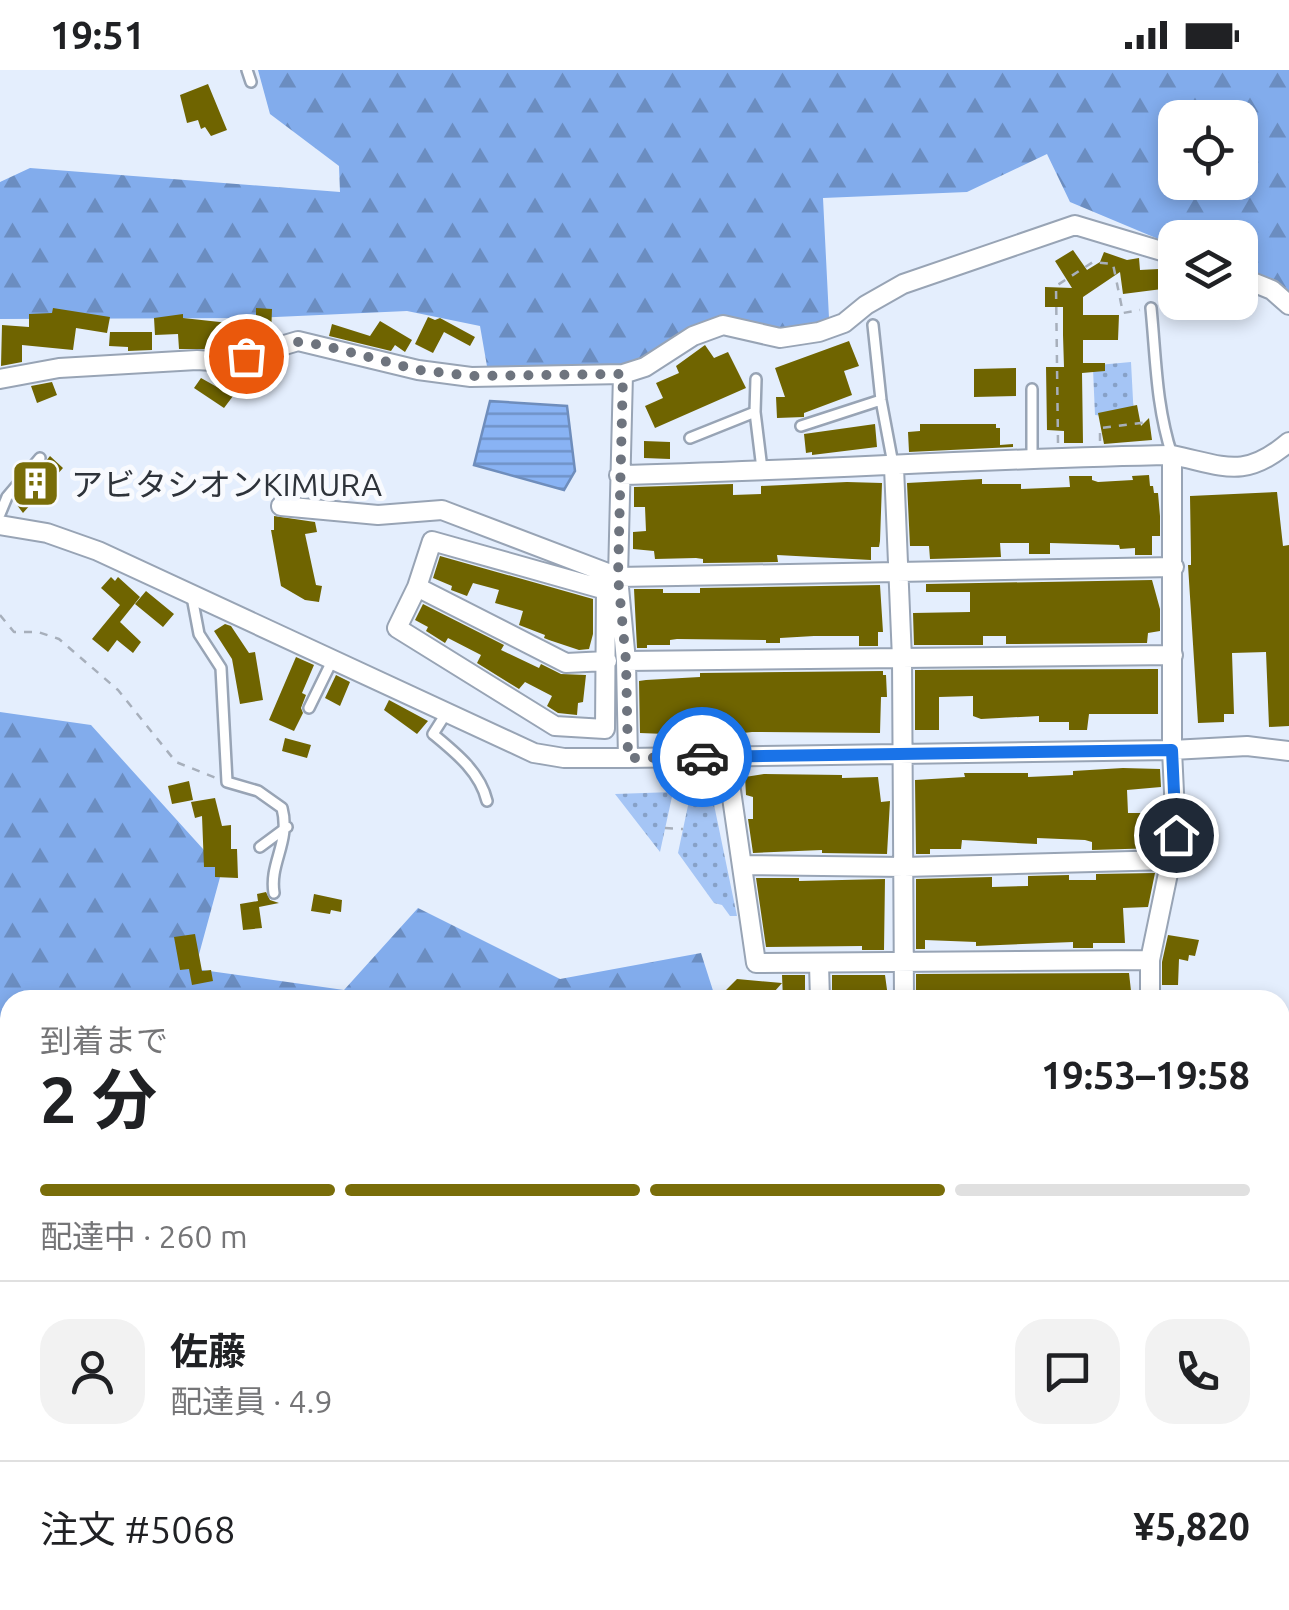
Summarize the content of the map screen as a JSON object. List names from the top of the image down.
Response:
{
  "places": {
    "building": ["アビタシオンKIMURA"]
  },
  "page": {
    "status": "19:51",
    "heading": ["2 分", "到着まで", "19:53–19:58"],
    "panel": [
      "佐藤",
      "配達員 · 4.9",
      "注文 #5068",
      "¥5,820"
    ],
    "bar": "配達中 · 260 m"
  }
}
